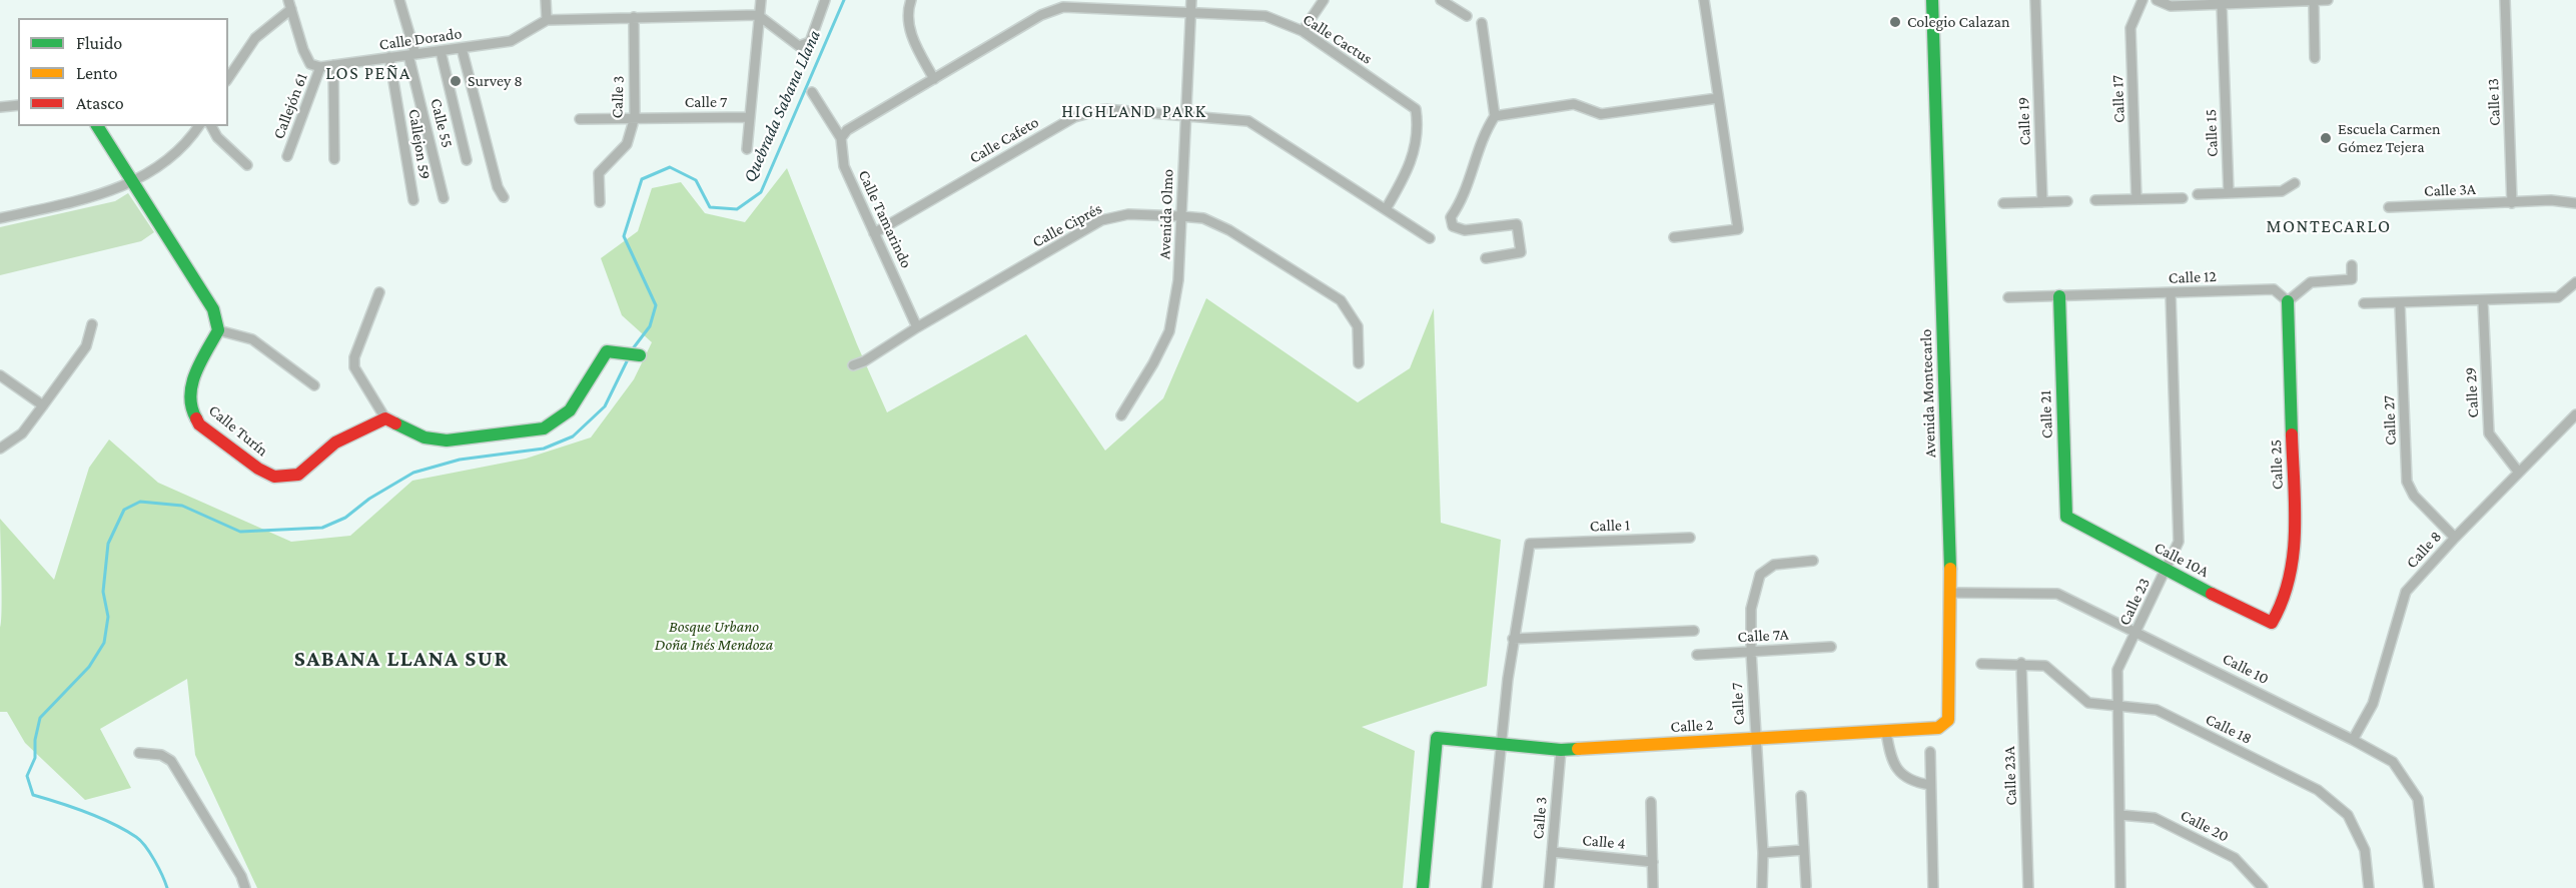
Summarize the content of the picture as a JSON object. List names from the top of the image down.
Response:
{
  "streets": {
    "street": [
      "Calle Dorado",
      "Calle Cactus",
      "Calle 3",
      "Calle 17",
      "Calle 7",
      "Calle 13",
      "Callejón 61",
      "Calle 19",
      "Calle 55",
      "Calle 15",
      "Calle Cafeto",
      "Callejon 59",
      "Calle 3A",
      "Avenida Olmo",
      "Calle Tamarindo",
      "Calle Ciprés",
      "Calle 12",
      "Calle 29",
      "Avenida Montecarlo",
      "Calle 21",
      "Calle 27",
      "Calle Turín",
      "Calle 25",
      "Calle 1",
      "Calle 8",
      "Calle 10A",
      "Calle 23",
      "Calle 7A",
      "Calle 10",
      "Calle 2",
      "Calle 18",
      "Calle 23A",
      "Calle 20",
      "Calle 4"
    ]
  },
  "crossings": [
    ["Calle Dorado", "Callejón 61"],
    ["Calle Dorado", "Calle 55"],
    ["Calle Dorado", "Callejon 59"],
    ["Calle Cactus", "Calle Cafeto"],
    ["Calle Cactus", "Avenida Olmo"],
    ["Calle Cactus", "Calle Tamarindo"],
    ["Calle 3", "Calle 7"],
    ["Calle 3", "Calle 2"],
    ["Calle 3", "Calle 4"],
    ["Calle 7", "Calle 7A"],
    ["Calle 7", "Calle 2"],
    ["Calle 13", "Calle 3A"],
    ["Calle Cafeto", "Avenida Olmo"],
    ["Calle Cafeto", "Calle Tamarindo"],
    ["Avenida Olmo", "Calle Ciprés"],
    ["Calle Tamarindo", "Calle Ciprés"],
    ["Calle 12", "Calle 21"],
    ["Calle 12", "Calle 25"],
    ["Calle 12", "Calle 23"],
    ["Calle 29", "Calle 8"],
    ["Avenida Montecarlo", "Calle 10"],
    ["Avenida Montecarlo", "Calle 2"],
    ["Calle 21", "Calle 10A"],
    ["Calle 27", "Calle 8"],
    ["Calle 25", "Calle 10A"],
    ["Calle 8", "Calle 10"],
    ["Calle 10A", "Calle 23"],
    ["Calle 23", "Calle 10"],
    ["Calle 23", "Calle 18"],
    ["Calle 23", "Calle 20"],
    ["Calle 18", "Calle 23A"]
  ],
  "districts": [
    "LOS PEÑA",
    "HIGHLAND PARK",
    "MONTECARLO",
    "SABANA LLANA SUR"
  ],
  "water": ["Quebrada Sabana Llana"],
  "parks": ["Bosque Urbano Doña Inés Mendoza"],
  "places": ["Colegio Calazan", "Survey 8", "Escuela Carmen Gómez Tejera"],
  "legend": ["Fluido", "Lento", "Atasco"]
}
